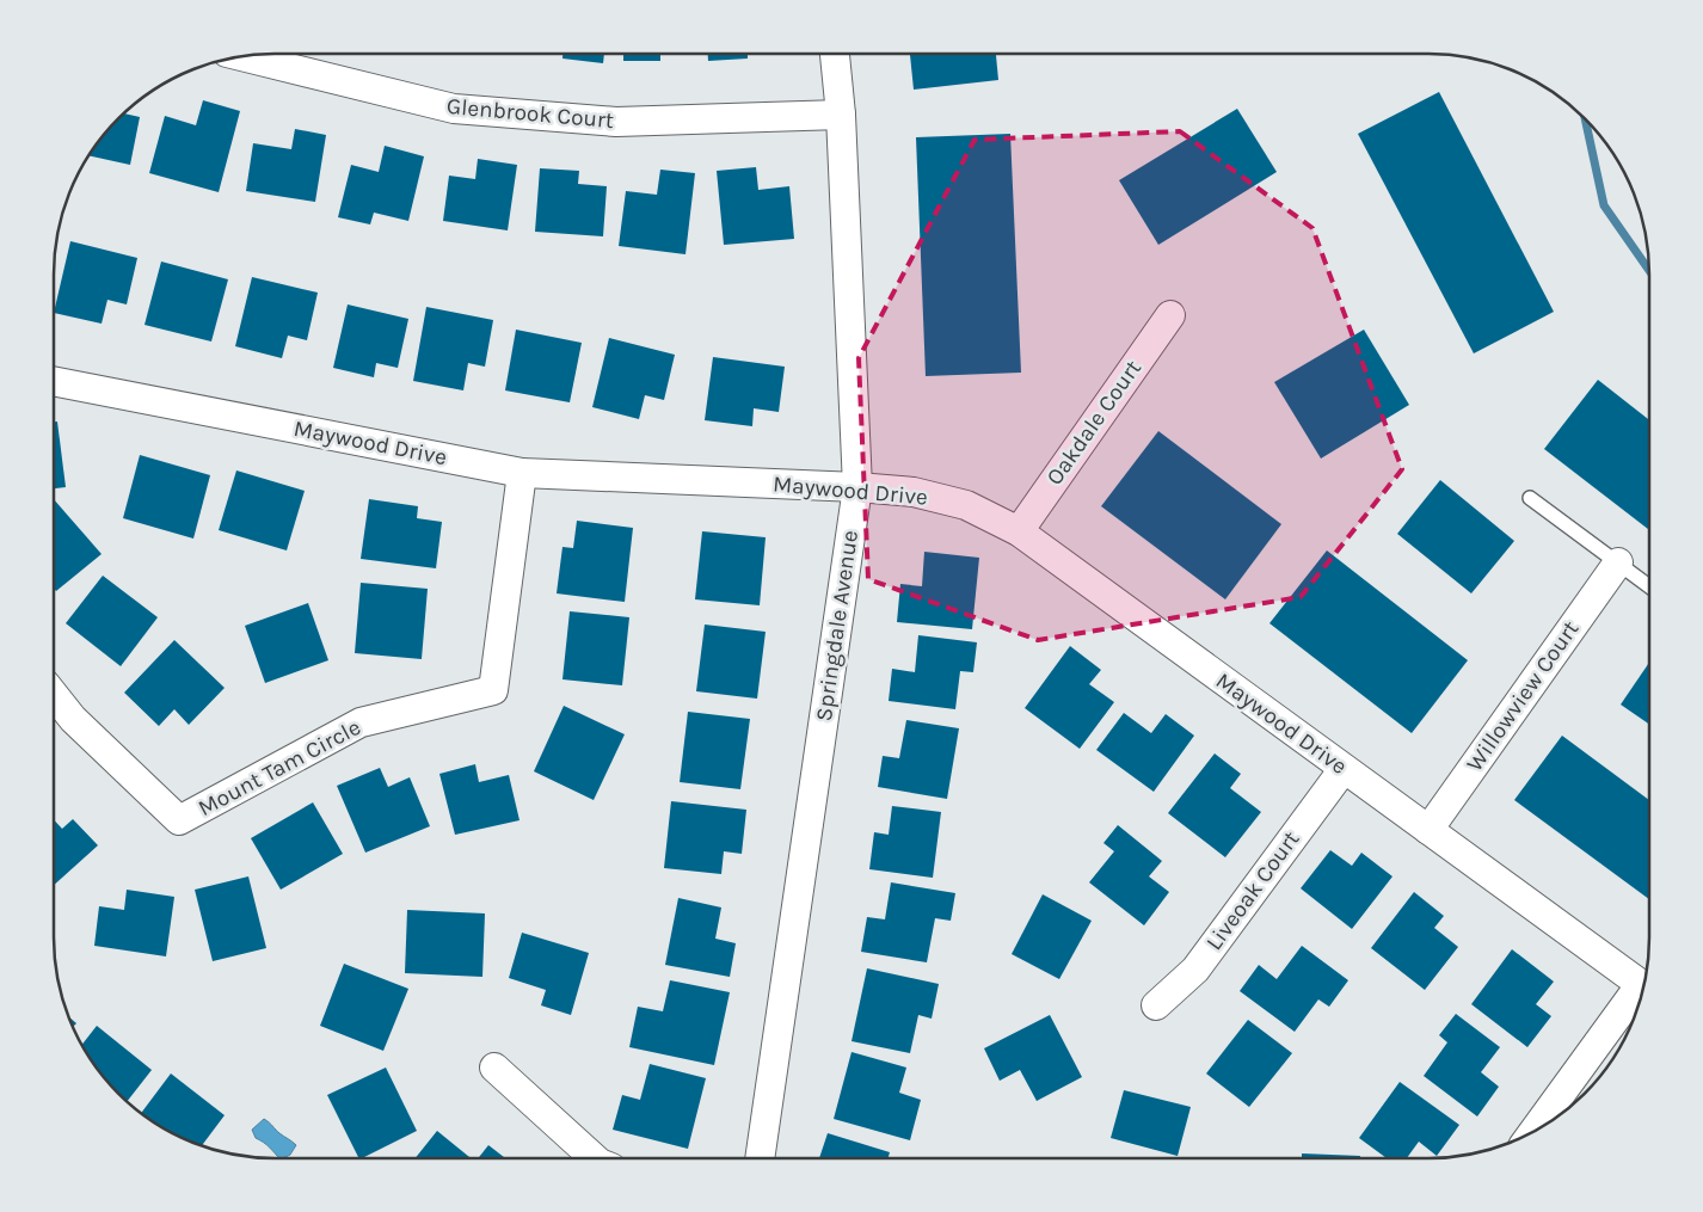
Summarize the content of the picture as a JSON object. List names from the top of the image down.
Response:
{
  "streets": {
    "street": [
      "Glenbrook Court",
      "Oakdale Court",
      "Maywood Drive",
      "Springdale Avenue",
      "Willowview Court",
      "Mount Tam Circle",
      "Liveoak Court"
    ]
  },
  "crossings": [
    ["Glenbrook Court", "Springdale Avenue"],
    ["Oakdale Court", "Maywood Drive"],
    ["Maywood Drive", "Springdale Avenue"],
    ["Maywood Drive", "Willowview Court"],
    ["Maywood Drive", "Mount Tam Circle"],
    ["Maywood Drive", "Liveoak Court"]
  ]
}
